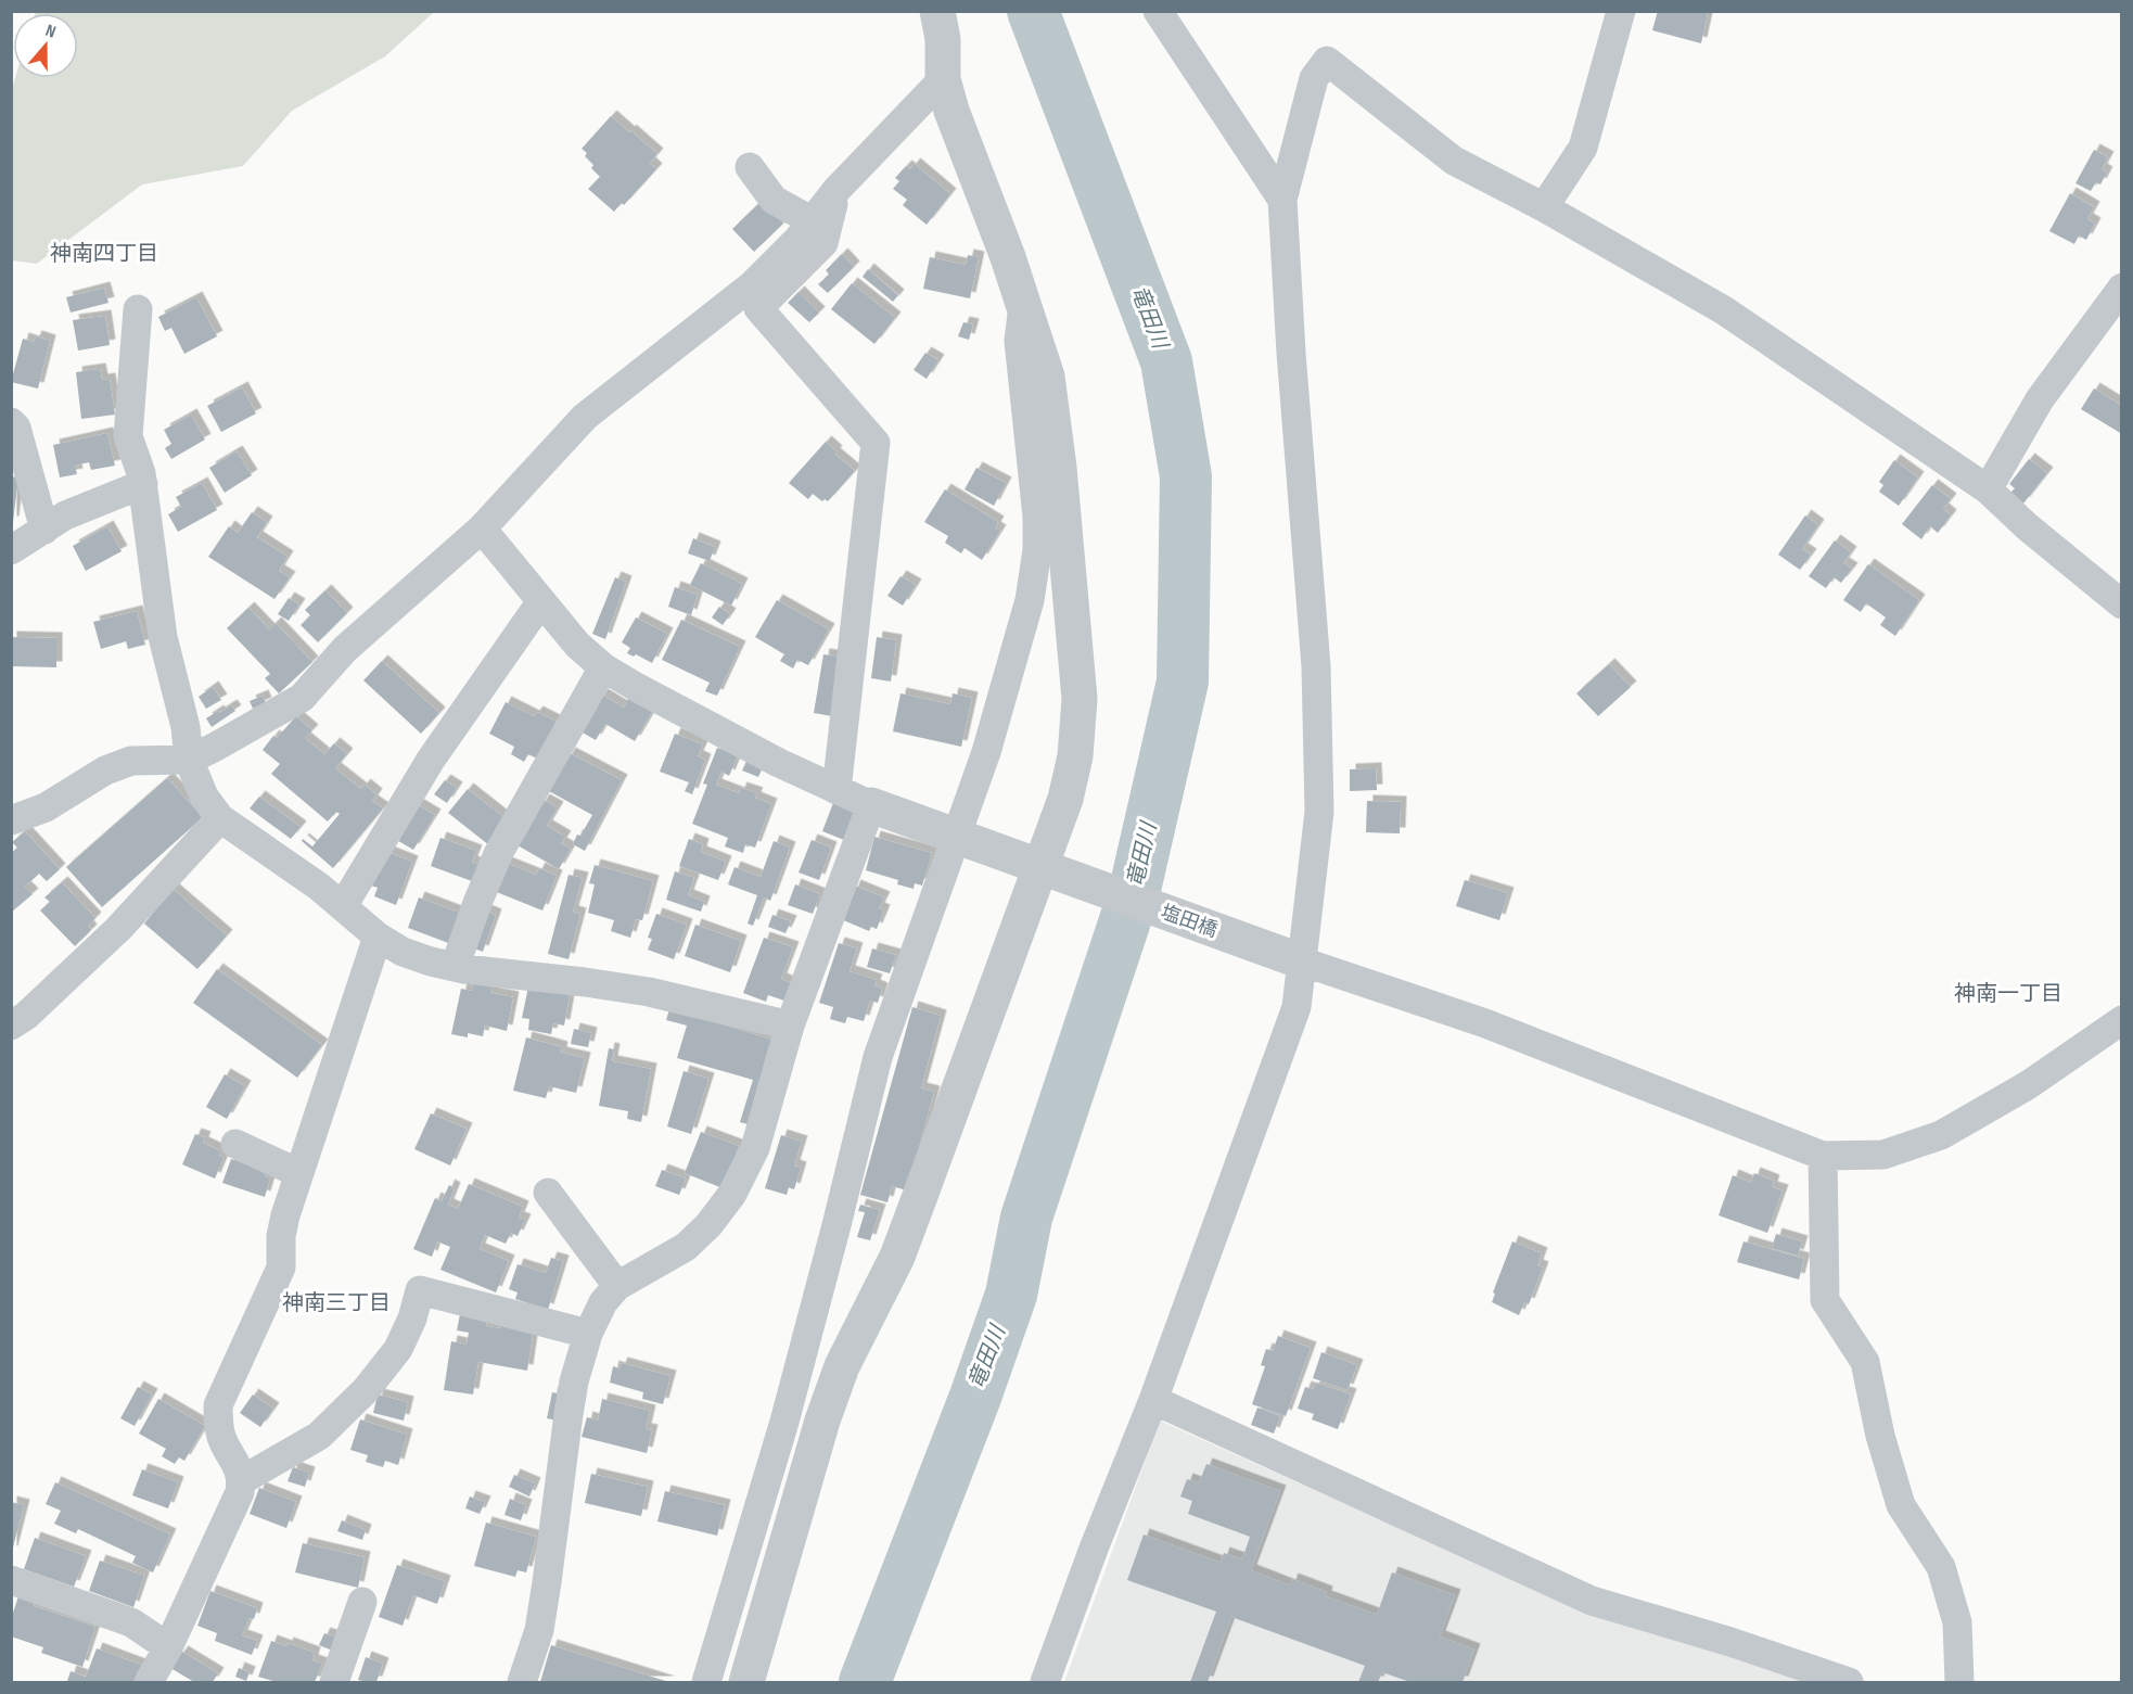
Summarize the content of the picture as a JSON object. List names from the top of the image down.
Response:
{
  "streets": {
    "street": ["塩田橋"]
  },
  "districts": ["神南四丁目", "神南一丁目", "神南三丁目"],
  "water": ["竜田川"],
  "north": "top"
}
